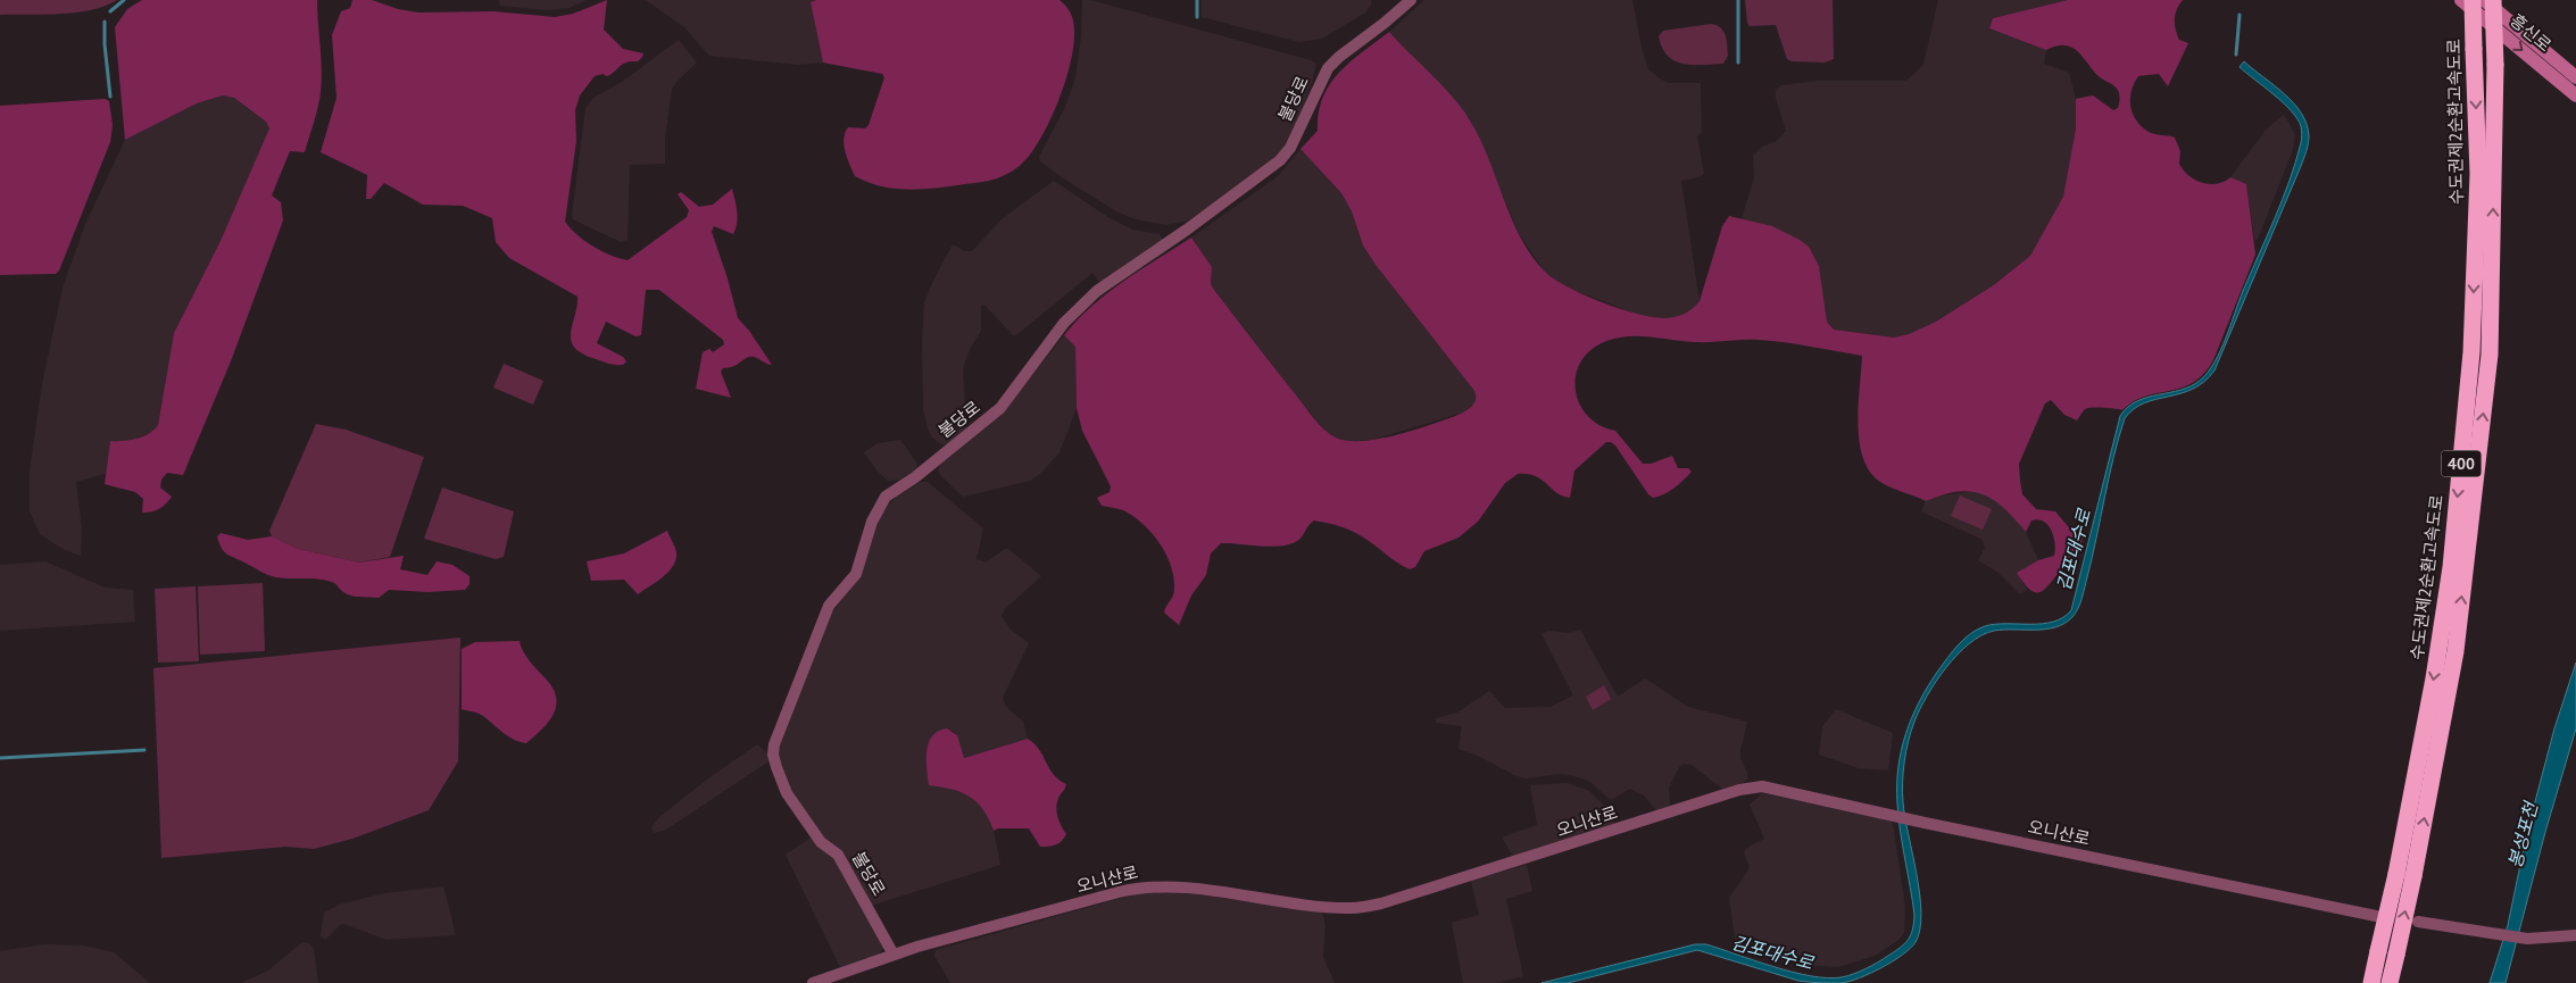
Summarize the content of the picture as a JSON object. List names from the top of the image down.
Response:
{
  "streets": {
    "highway": ["수도권제2순환고속도로", "400"],
    "main road": ["흥신로"],
    "street": ["불당로", "오니산로"]
  },
  "crossings": [
    ["불당로", "오니산로"]
  ],
  "water": ["김포대수로", "봉성포천"]
}
